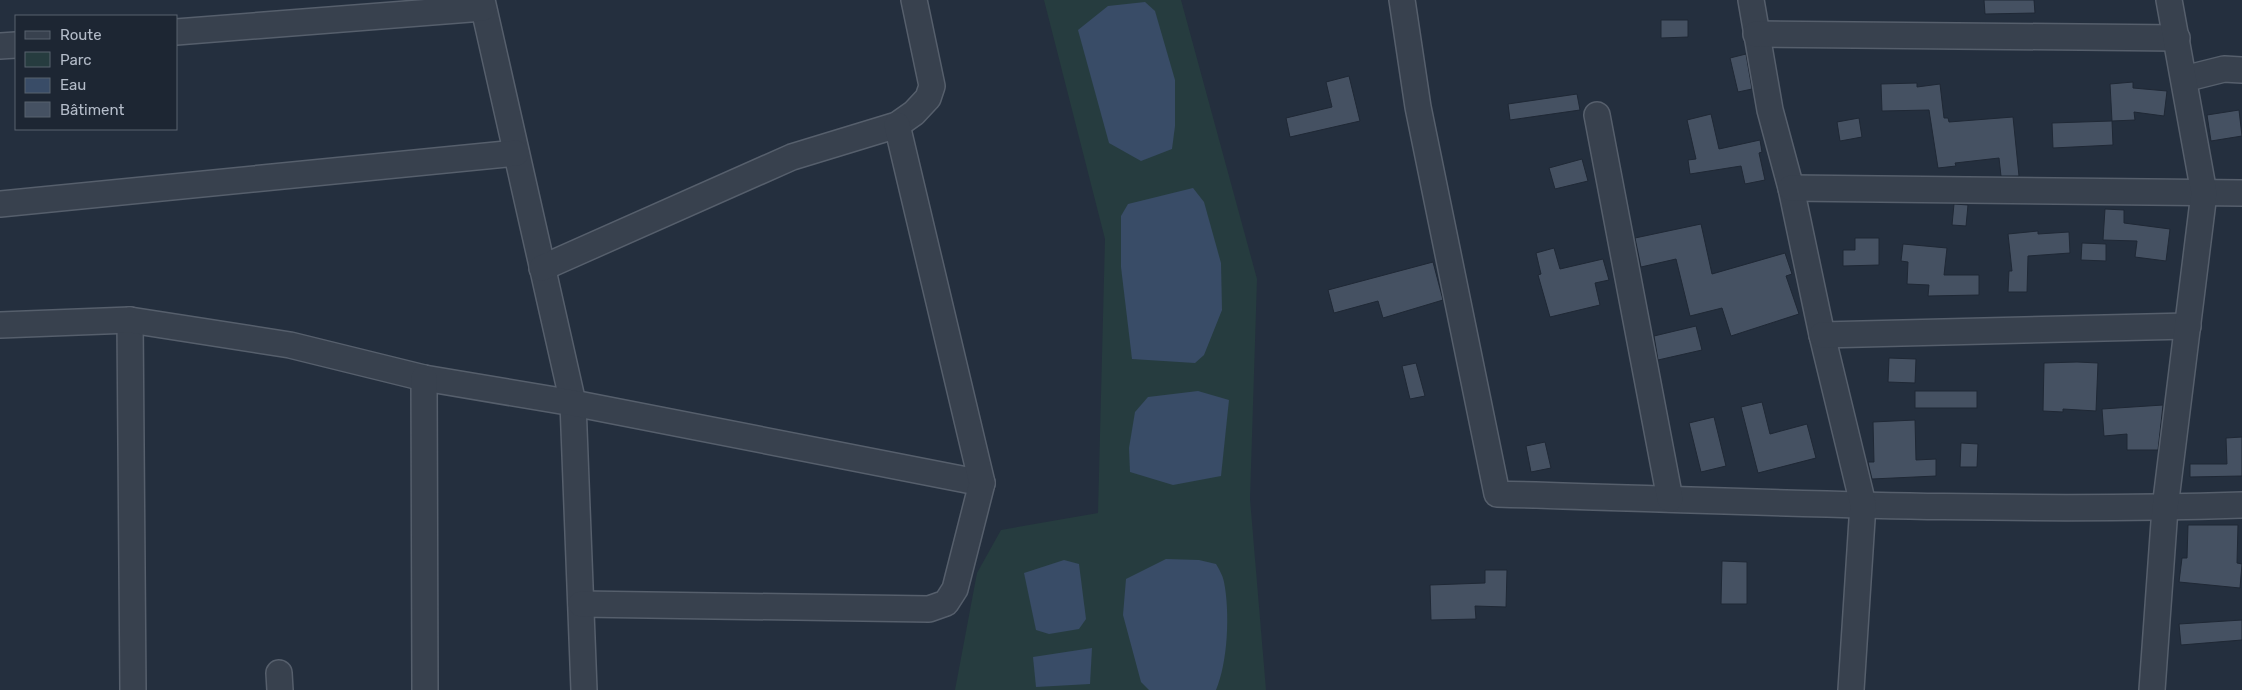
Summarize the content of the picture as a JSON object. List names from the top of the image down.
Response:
{
  "legend": [
    "Route",
    "Parc",
    "Eau",
    "Bâtiment"
  ]
}
